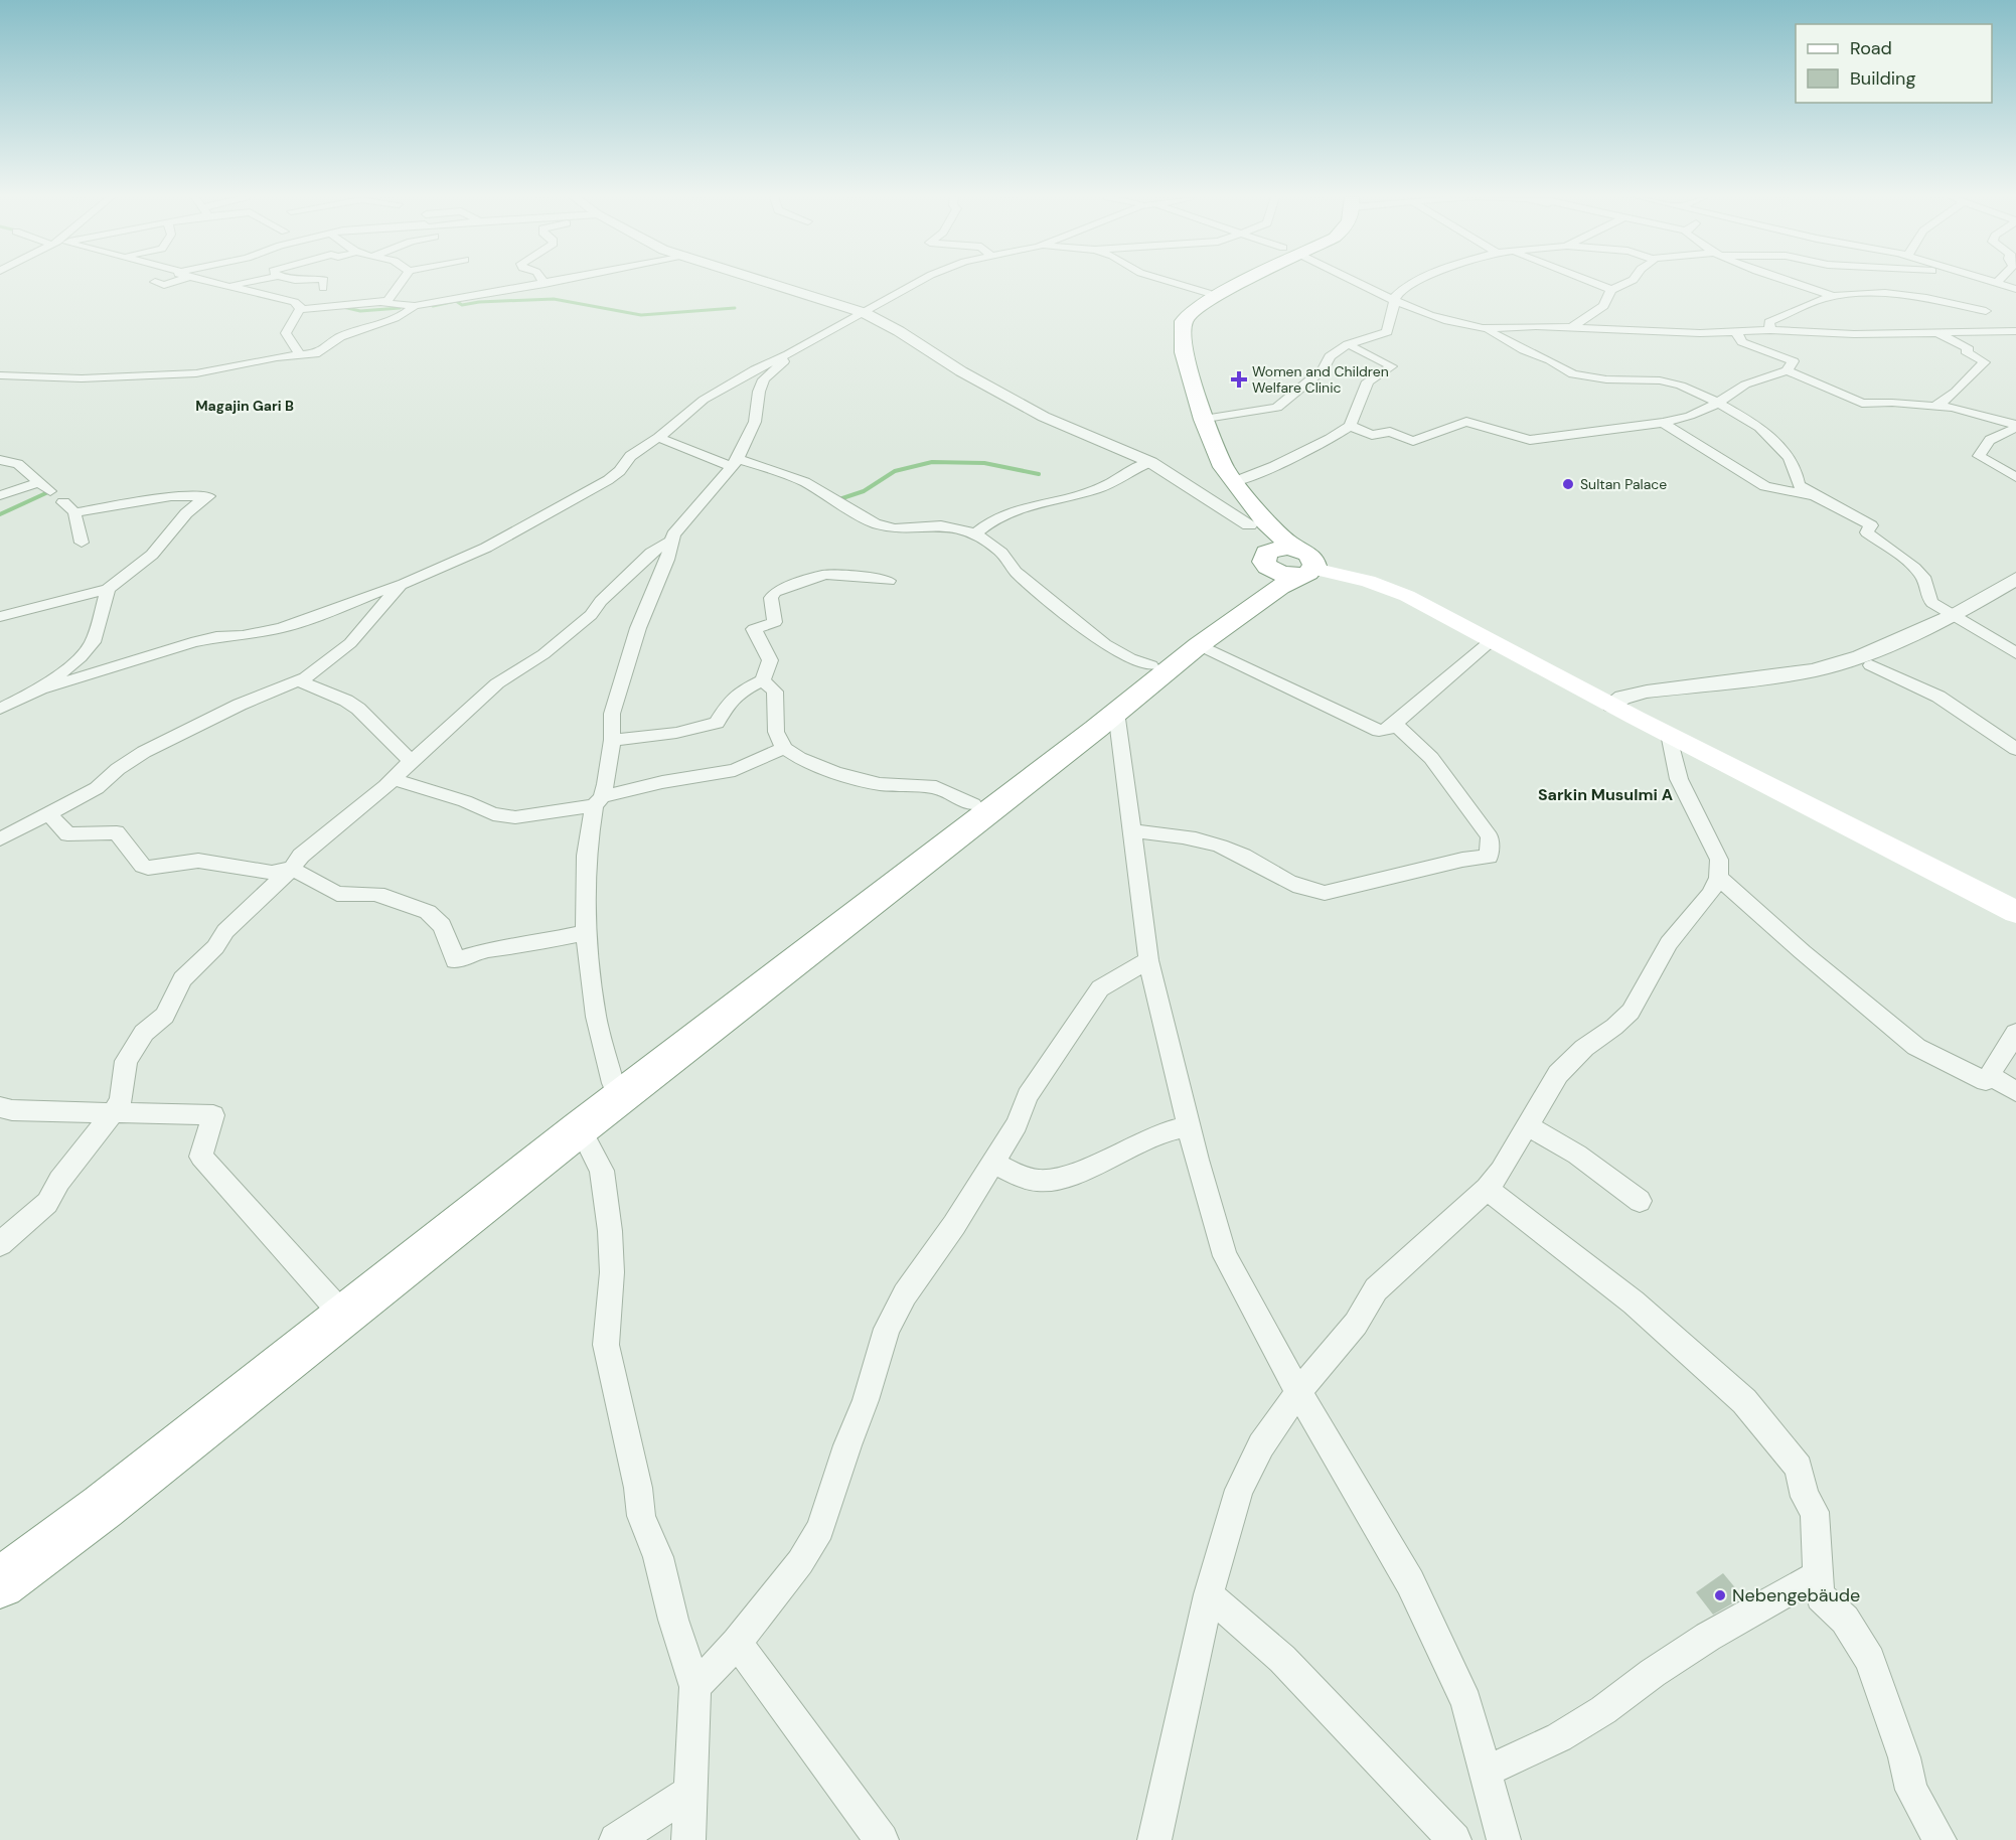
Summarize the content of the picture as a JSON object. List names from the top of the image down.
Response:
{
  "districts": ["Magajin Gari B", "Sarkin Musulmi A"],
  "places": {
    "health": ["Women and Children Welfare Clinic"],
    "other": ["Sultan Palace", "Nebengebäude"]
  },
  "legend": ["Road", "Building"]
}
